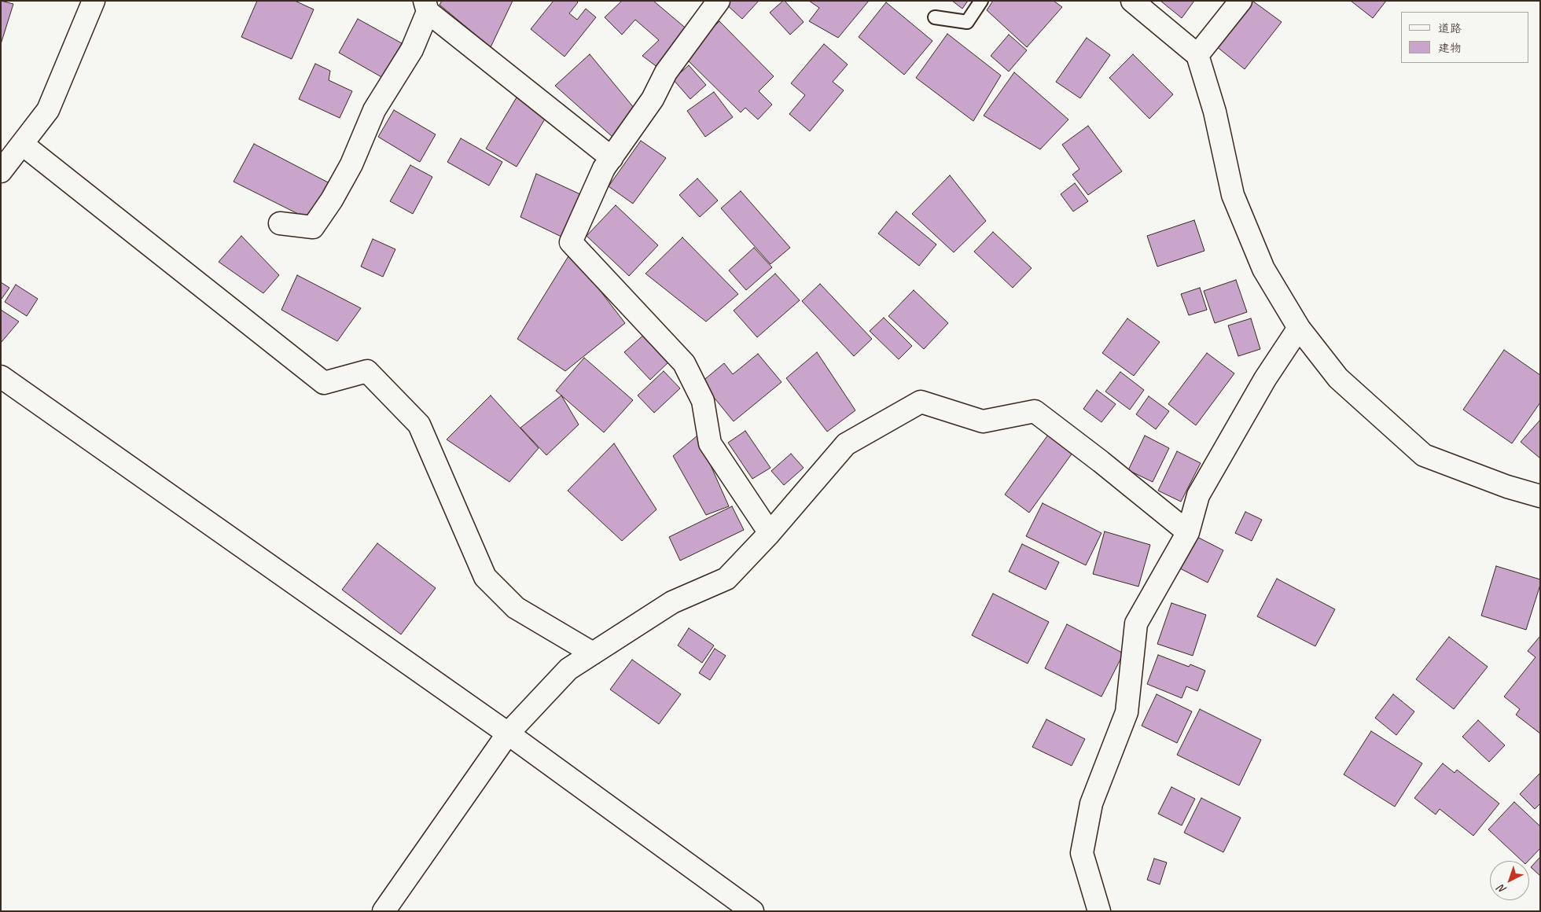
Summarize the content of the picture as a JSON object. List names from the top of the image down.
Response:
{
  "legend": ["道路", "建物"],
  "north": "bottom left"
}
